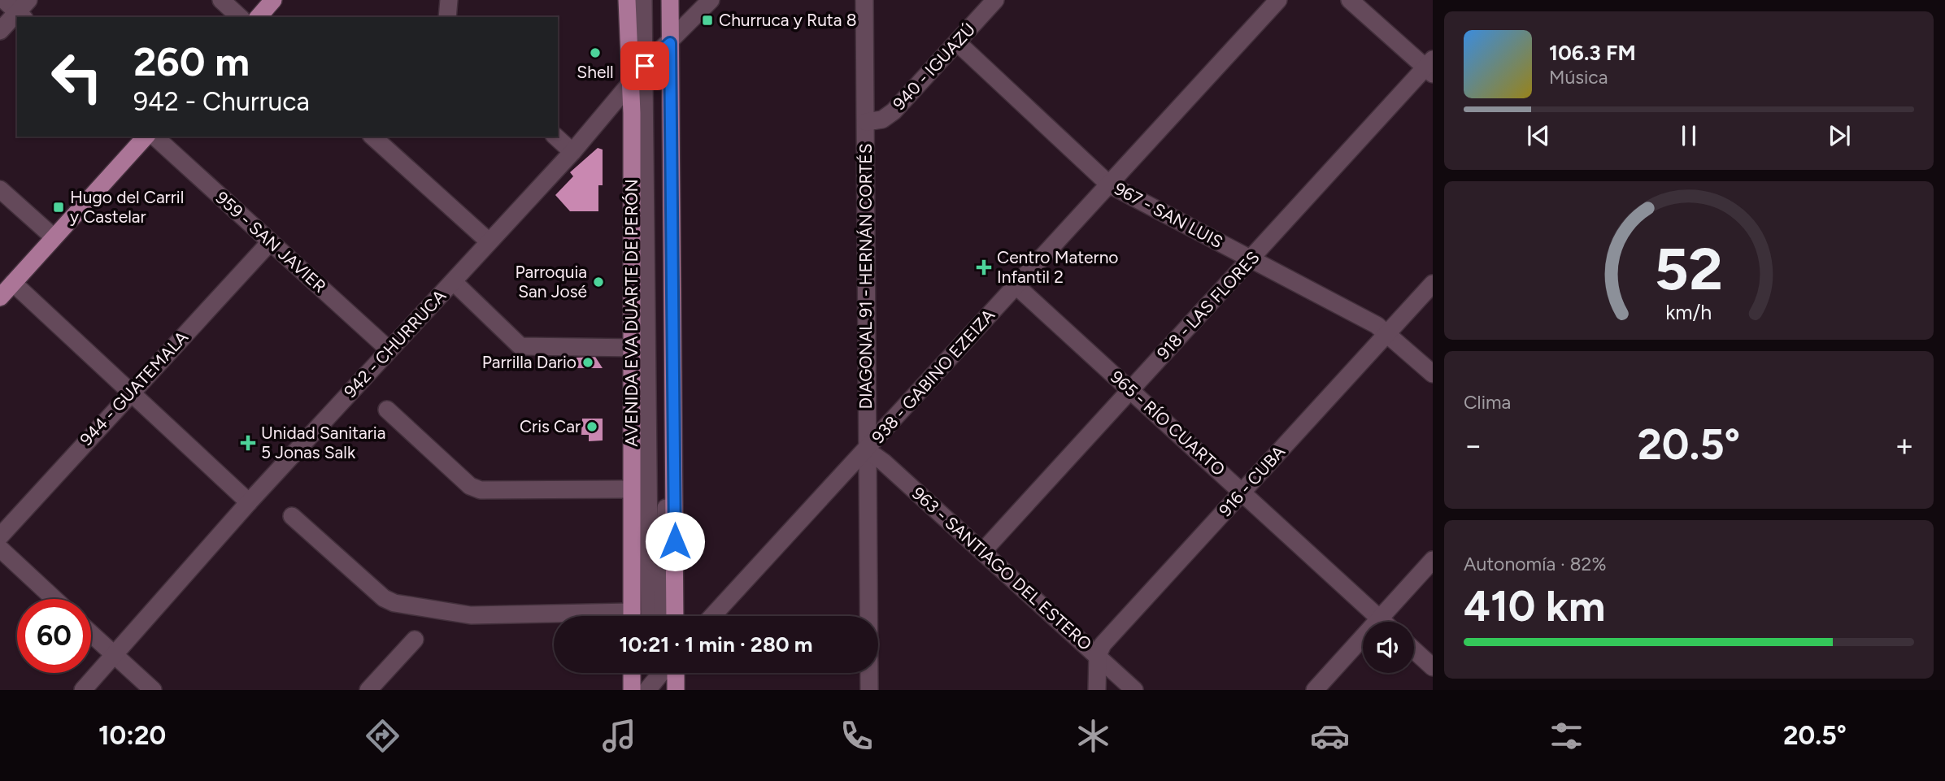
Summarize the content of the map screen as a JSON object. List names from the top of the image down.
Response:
{
  "streets": {
    "main road": ["AVENIDA EVA DUARTE DE PERÓN"],
    "street": [
      "940 - IGUAZÚ",
      "967 - SAN LUIS",
      "959 - SAN JAVIER",
      "DIAGONAL 91 - HERNÁN CORTÉS",
      "918 - LAS FLORES",
      "942 - CHURRUCA",
      "938 - GABINO EZEIZA",
      "944 - GUATEMALA",
      "965 - RÍO CUARTO",
      "916 - CUBA",
      "963 - SANTIAGO DEL ESTERO"
    ]
  },
  "crossings": [
    ["940 - IGUAZÚ", "967 - SAN LUIS"],
    ["940 - IGUAZÚ", "DIAGONAL 91 - HERNÁN CORTÉS"],
    ["967 - SAN LUIS", "918 - LAS FLORES"],
    ["967 - SAN LUIS", "938 - GABINO EZEIZA"],
    ["967 - SAN LUIS", "916 - CUBA"],
    ["959 - SAN JAVIER", "942 - CHURRUCA"],
    ["959 - SAN JAVIER", "944 - GUATEMALA"],
    ["DIAGONAL 91 - HERNÁN CORTÉS", "938 - GABINO EZEIZA"],
    ["DIAGONAL 91 - HERNÁN CORTÉS", "963 - SANTIAGO DEL ESTERO"],
    ["918 - LAS FLORES", "965 - RÍO CUARTO"],
    ["918 - LAS FLORES", "963 - SANTIAGO DEL ESTERO"],
    ["AVENIDA EVA DUARTE DE PERÓN", "942 - CHURRUCA"],
    ["938 - GABINO EZEIZA", "965 - RÍO CUARTO"],
    ["938 - GABINO EZEIZA", "963 - SANTIAGO DEL ESTERO"],
    ["965 - RÍO CUARTO", "916 - CUBA"],
    ["916 - CUBA", "963 - SANTIAGO DEL ESTERO"]
  ],
  "places": {
    "transit": ["Churruca y Ruta 8", "Hugo del Carril y Castelar"],
    "other": [
      "Shell",
      "Parroquia San José",
      "Parrilla Dario",
      "Cris Car"
    ],
    "health": ["Centro Materno Infantil 2", "Unidad Sanitaria 5 Jonas Salk"]
  },
  "page": {
    "turn": ["260 m", "942 - Churruca"],
    "song": ["106.3 FM", "Música"],
    "tile": [
      "Clima",
      ["Autonomía · 82%", "410 km"]
    ],
    "heat": ["−", "20.5°", "+"],
    "limit": "60",
    "trip": "10:21 · 1 min · 280 m",
    "tabs": ["10:20", "20.5°"],
    "gauge": ["52", "km/h"]
  }
}
